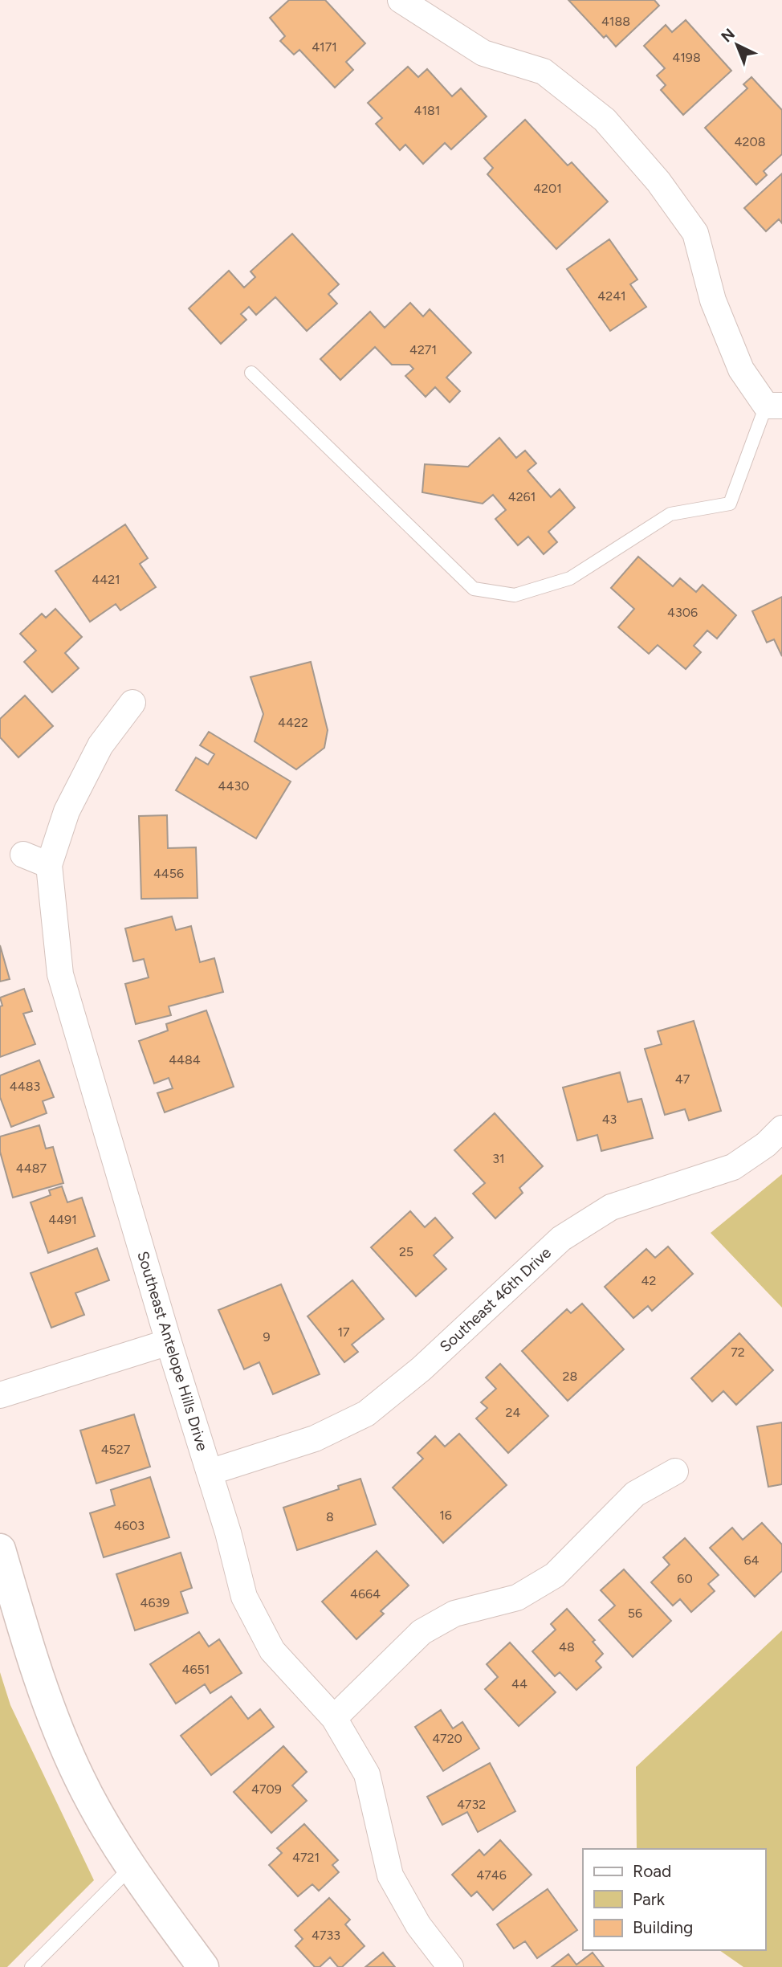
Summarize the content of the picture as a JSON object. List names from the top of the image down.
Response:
{
  "streets": {
    "street": ["Southeast 46th Drive", "Southeast Antelope Hills Drive"]
  },
  "crossings": [
    ["Southeast 46th Drive", "Southeast Antelope Hills Drive"]
  ],
  "house_numbers": [
    "4188",
    "4171",
    "4198",
    "4181",
    "4208",
    "4201",
    "4241",
    "4271",
    "4261",
    "4421",
    "4306",
    "4422",
    "4430",
    "4456",
    "4484",
    "47",
    "4483",
    "43",
    "31",
    "4487",
    "4491",
    "25",
    "42",
    "17",
    "9",
    "72",
    "28",
    "24",
    "4527",
    "16",
    "8",
    "4603",
    "64",
    "60",
    "4664",
    "4639",
    "56",
    "48",
    "4651",
    "44",
    "4720",
    "4709",
    "4732",
    "4721",
    "4746",
    "4733"
  ],
  "legend": ["Road", "Park", "Building"],
  "north": "top left"
}
